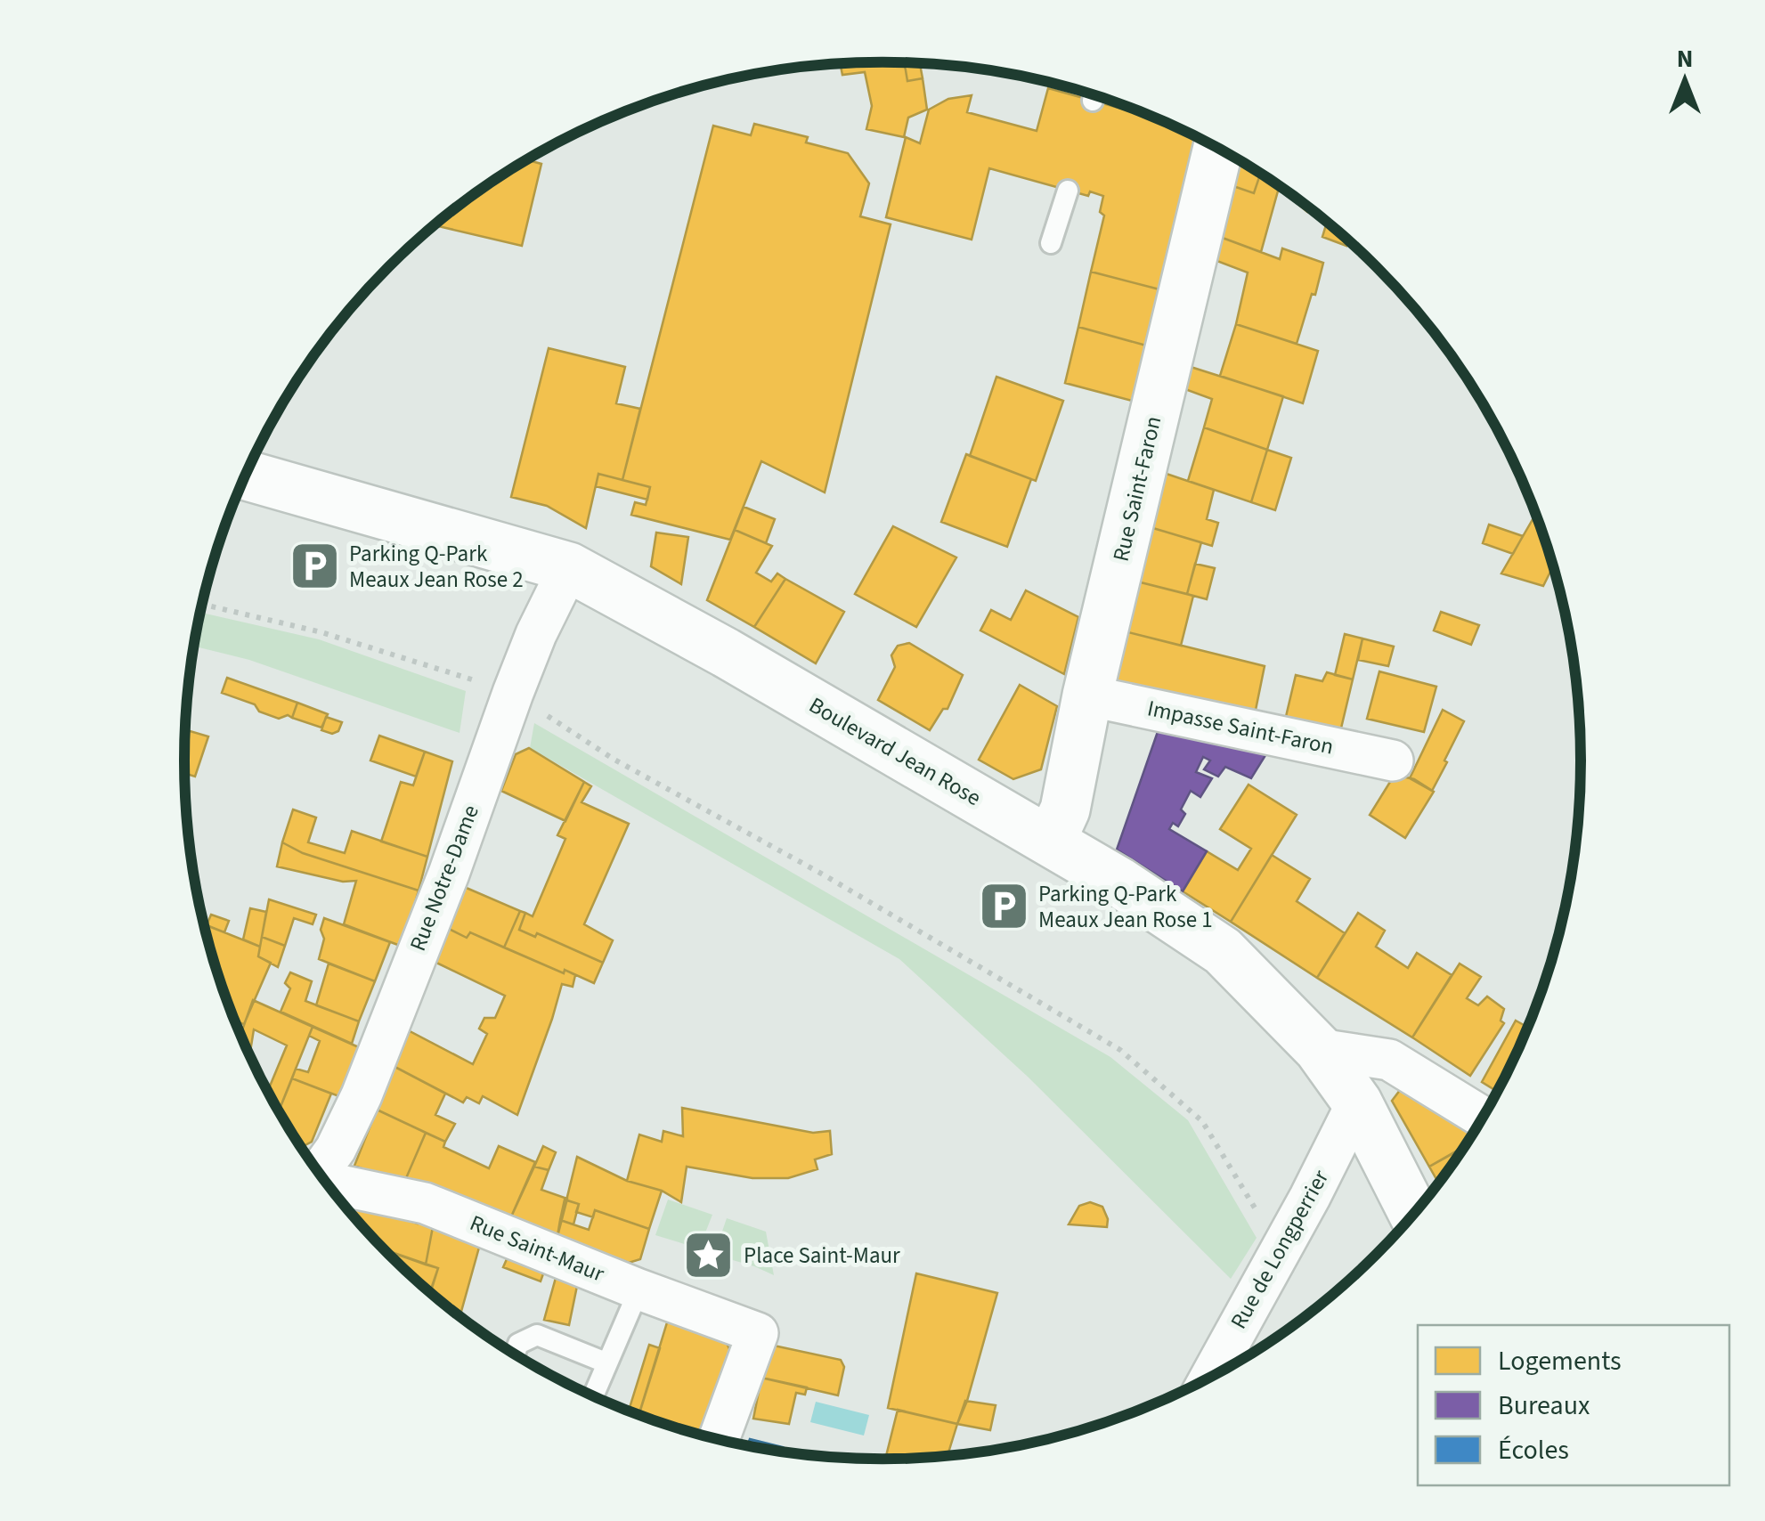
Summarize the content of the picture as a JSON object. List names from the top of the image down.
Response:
{
  "streets": {
    "main road": ["Rue Saint-Faron", "Boulevard Jean Rose"],
    "street": [
      "Impasse Saint-Faron",
      "Rue Notre-Dame",
      "Rue Saint-Maur",
      "Rue de Longperrier"
    ]
  },
  "crossings": [
    ["Rue Saint-Faron", "Impasse Saint-Faron"],
    ["Rue Saint-Faron", "Boulevard Jean Rose"],
    ["Boulevard Jean Rose", "Rue Notre-Dame"],
    ["Boulevard Jean Rose", "Rue de Longperrier"]
  ],
  "places": {
    "parking": ["Parking Q-Park Meaux Jean Rose 2", "Parking Q-Park Meaux Jean Rose 1"],
    "place": ["Place Saint-Maur"]
  },
  "legend": ["Logements", "Bureaux", "Écoles"],
  "north": "top"
}
